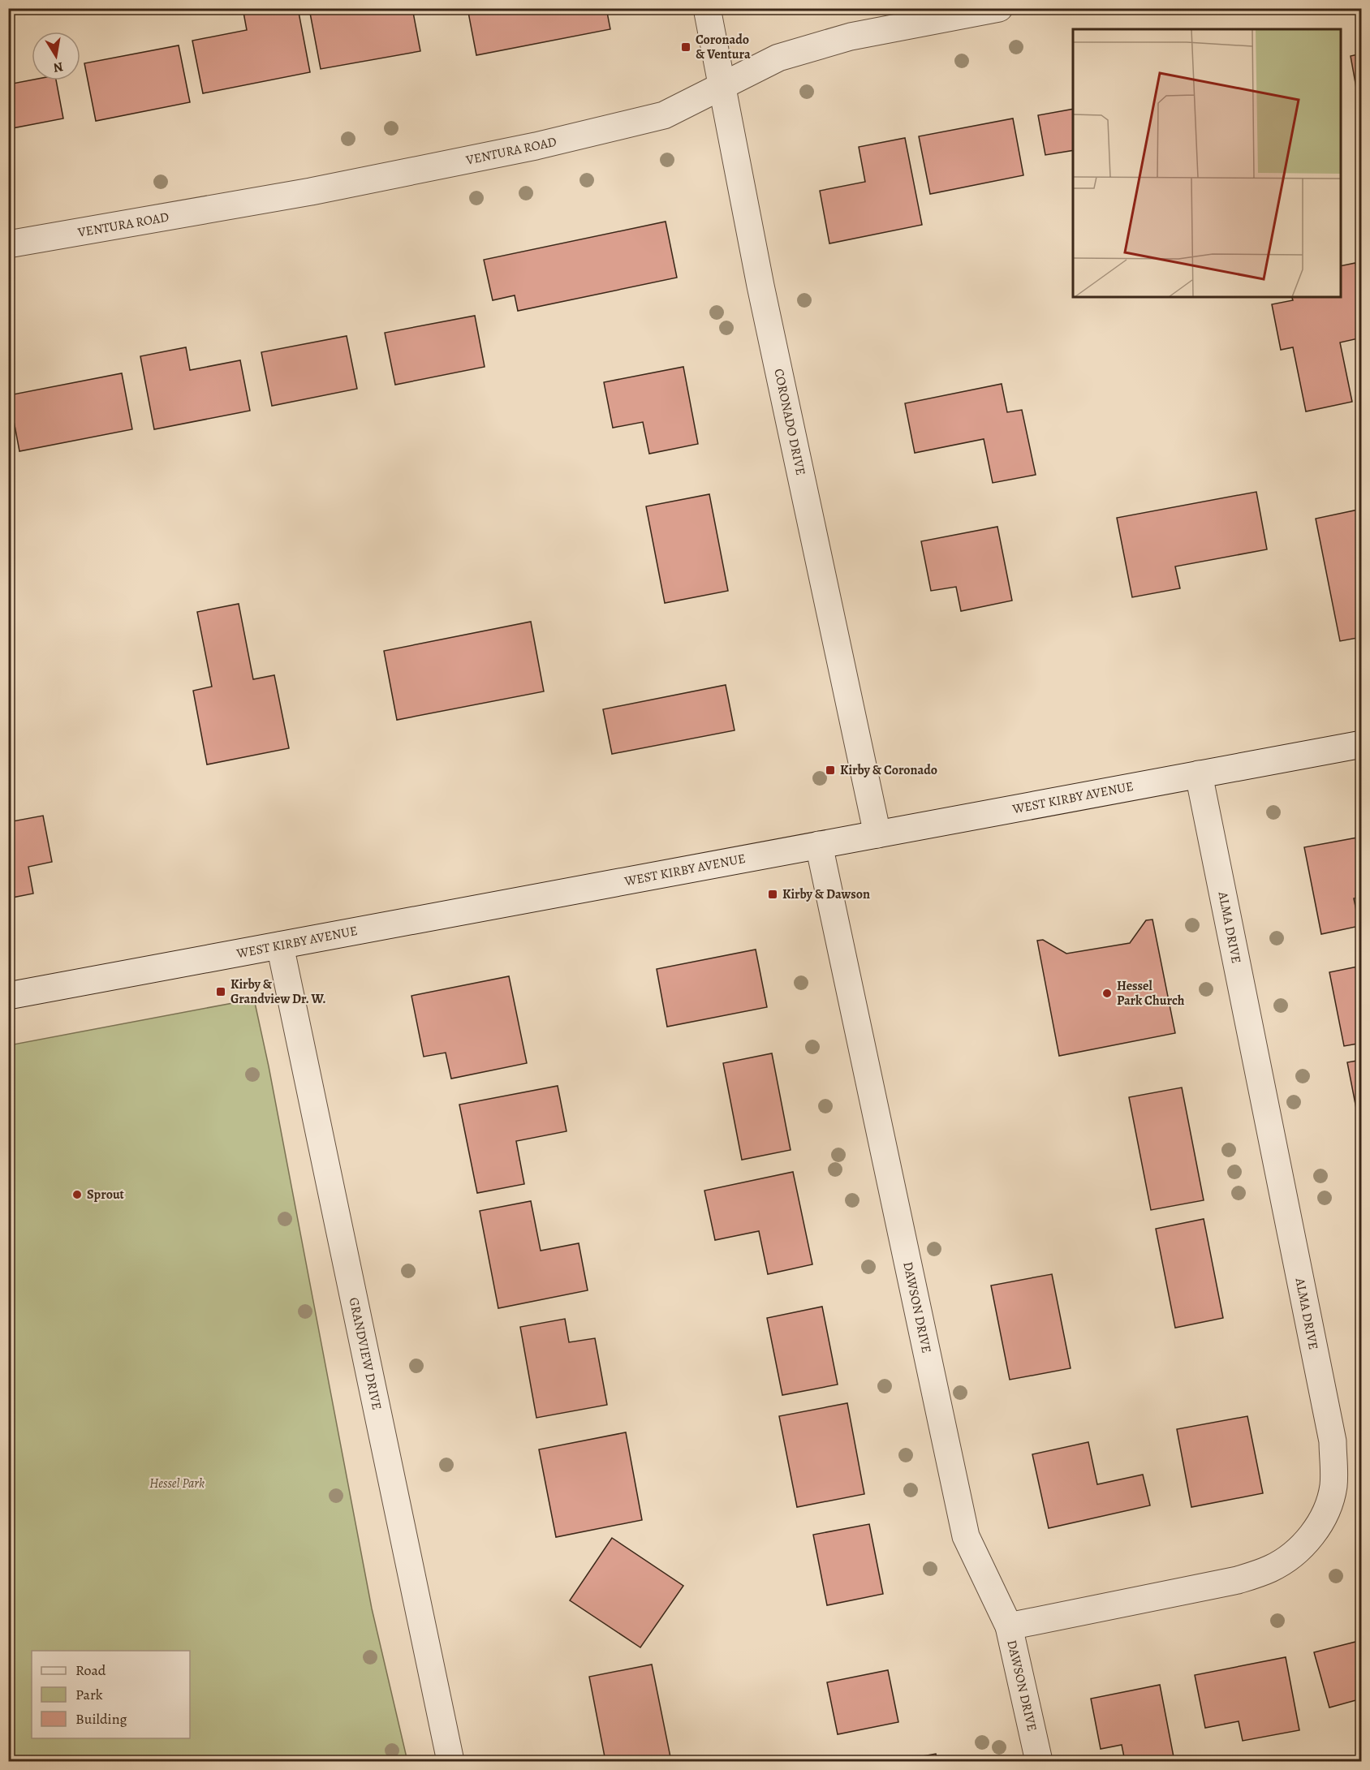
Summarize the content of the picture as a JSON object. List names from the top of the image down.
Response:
{
  "streets": {
    "street": [
      "VENTURA ROAD",
      "CORONADO DRIVE",
      "WEST KIRBY AVENUE",
      "ALMA DRIVE",
      "DAWSON DRIVE",
      "GRANDVIEW DRIVE"
    ]
  },
  "crossings": [
    ["VENTURA ROAD", "CORONADO DRIVE"],
    ["CORONADO DRIVE", "WEST KIRBY AVENUE"],
    ["WEST KIRBY AVENUE", "ALMA DRIVE"],
    ["WEST KIRBY AVENUE", "DAWSON DRIVE"],
    ["WEST KIRBY AVENUE", "GRANDVIEW DRIVE"],
    ["ALMA DRIVE", "DAWSON DRIVE"]
  ],
  "parks": ["Hessel Park"],
  "places": {
    "transit": [
      "Coronado & Ventura",
      "Kirby & Coronado",
      "Kirby & Dawson",
      "Kirby & Grandview Dr. W."
    ],
    "other": ["Hessel Park Church", "Sprout"]
  },
  "legend": ["Road", "Park", "Building"],
  "north": "bottom"
}
